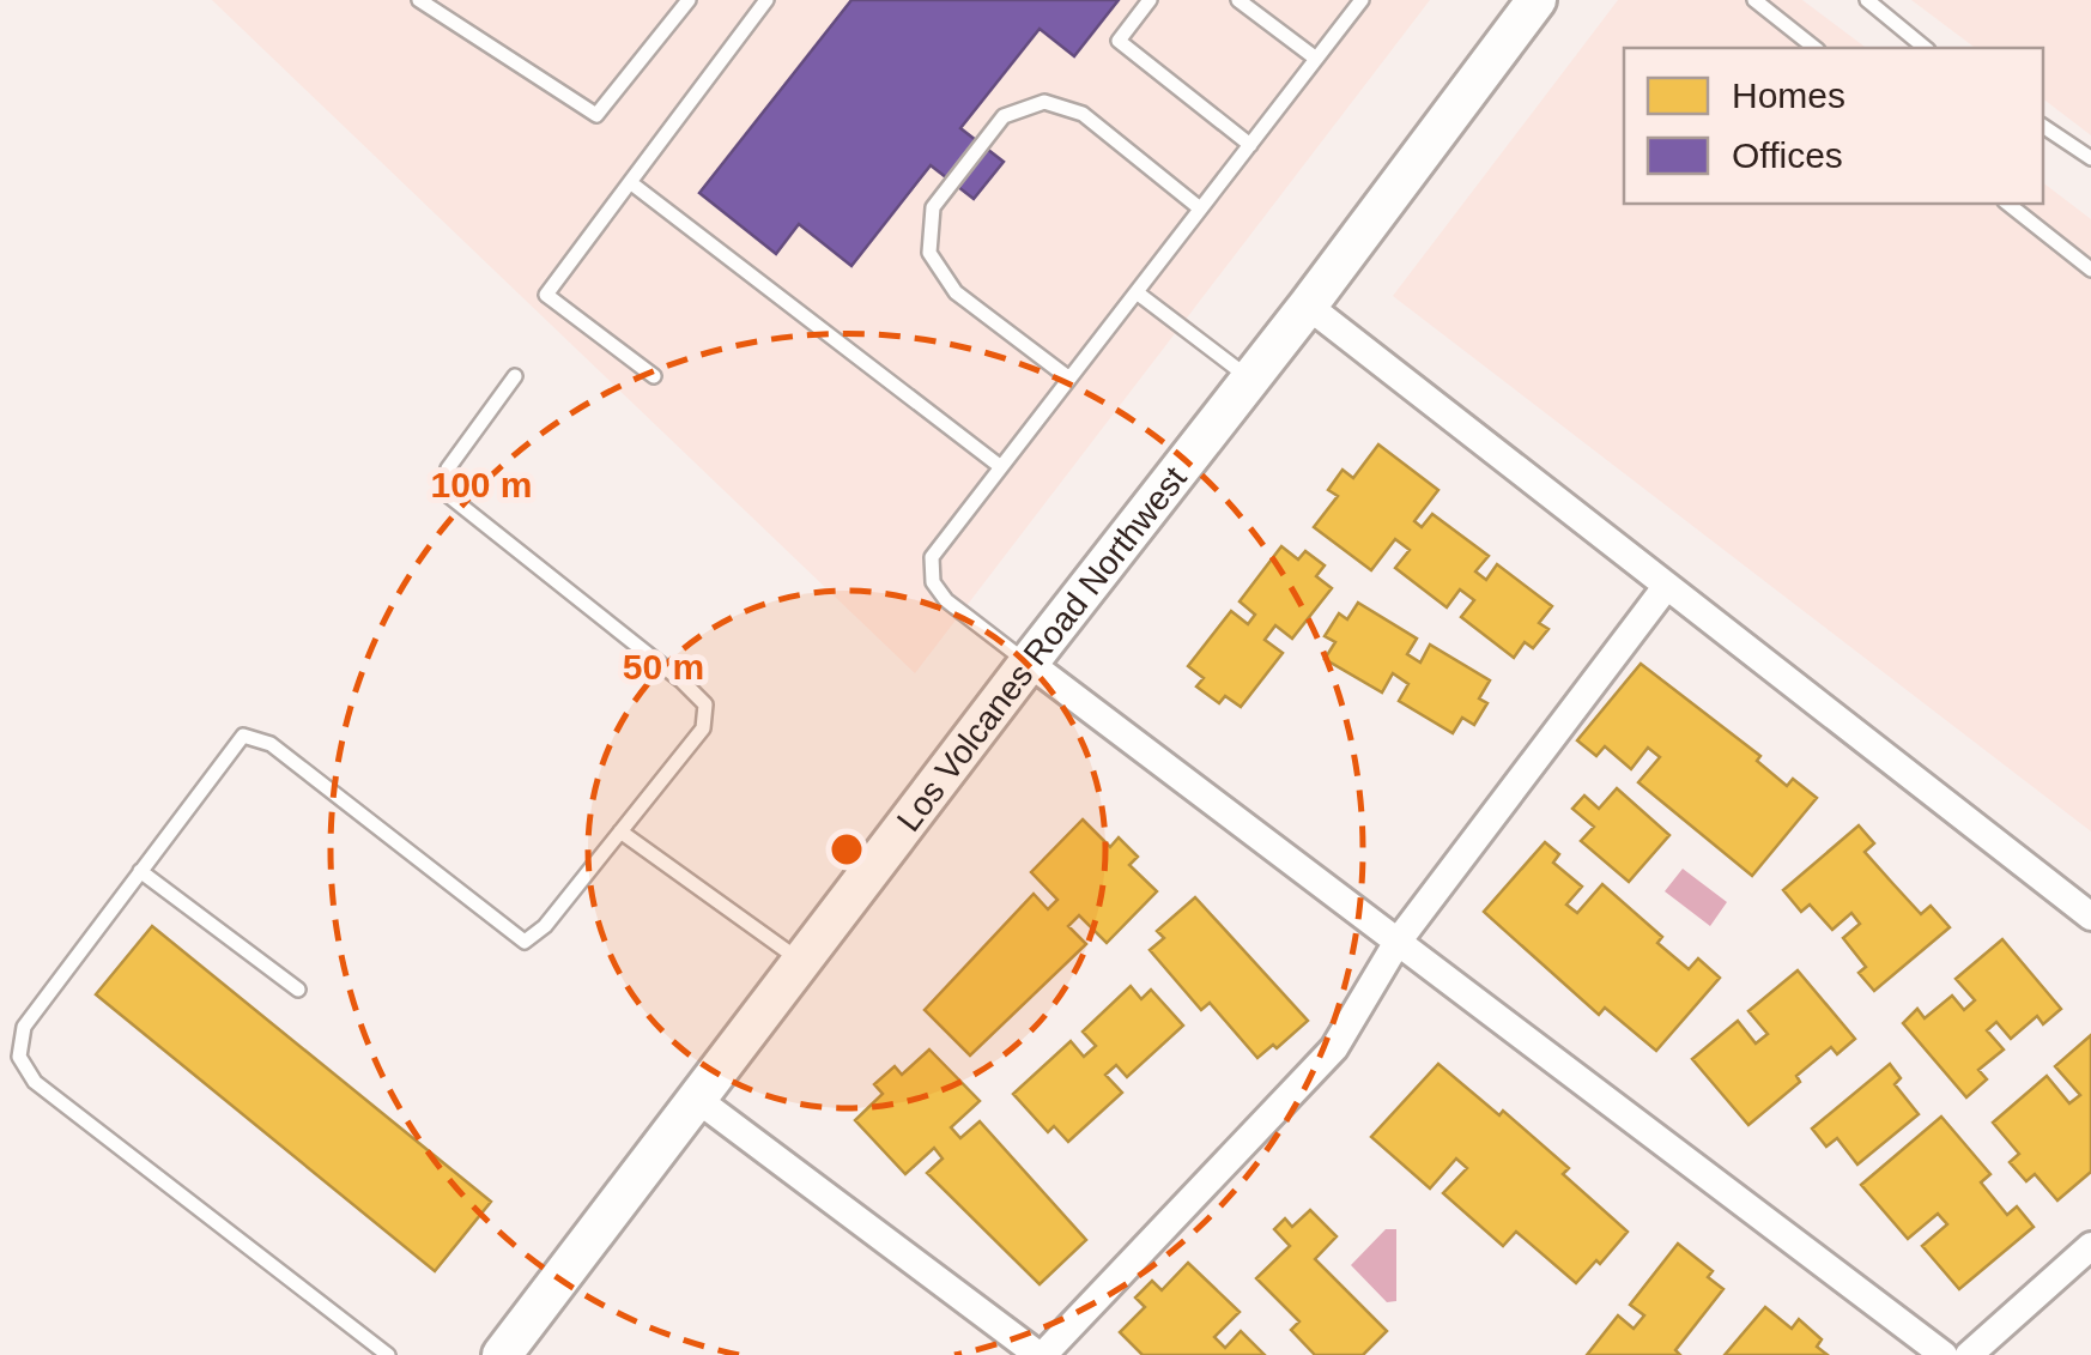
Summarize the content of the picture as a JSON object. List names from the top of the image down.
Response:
{
  "streets": {
    "street": ["Los Volcanes Road Northwest"]
  },
  "legend": ["Homes", "Offices"],
  "rings": ["100 m", "50 m"]
}
